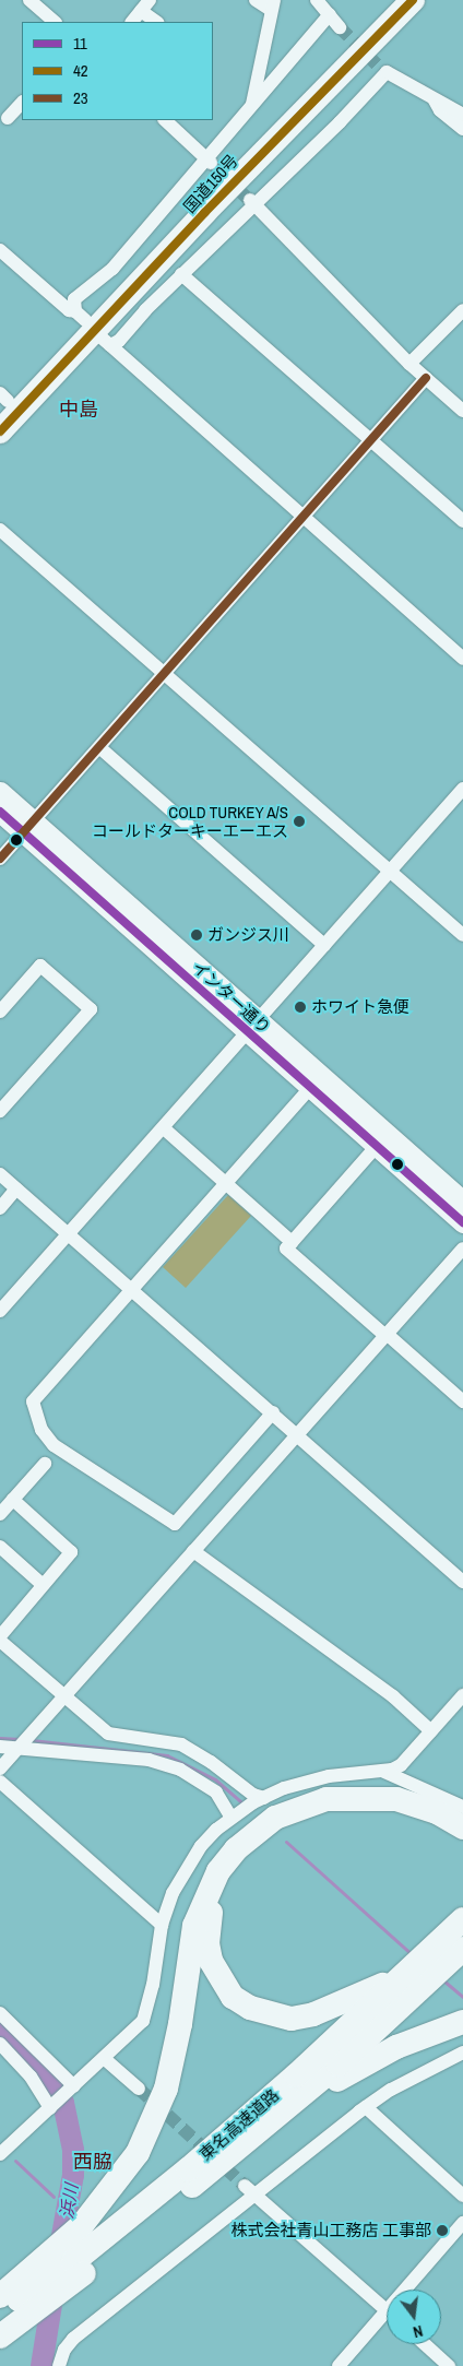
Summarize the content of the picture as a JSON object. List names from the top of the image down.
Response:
{
  "streets": {
    "highway": ["国道150号", "東名高速道路"],
    "main road": ["インター通り"]
  },
  "districts": ["中島", "西脇"],
  "water": ["浜川"],
  "places": [
    "COLD TURKEY A/S コールドターキーエーエス",
    "ガンジス川",
    "ホワイト急便",
    "株式会社青山工務店 工事部"
  ],
  "lines": ["transit line 42", "transit line 23", "transit line 11"],
  "legend": ["11", "42", "23"],
  "north": "bottom"
}
